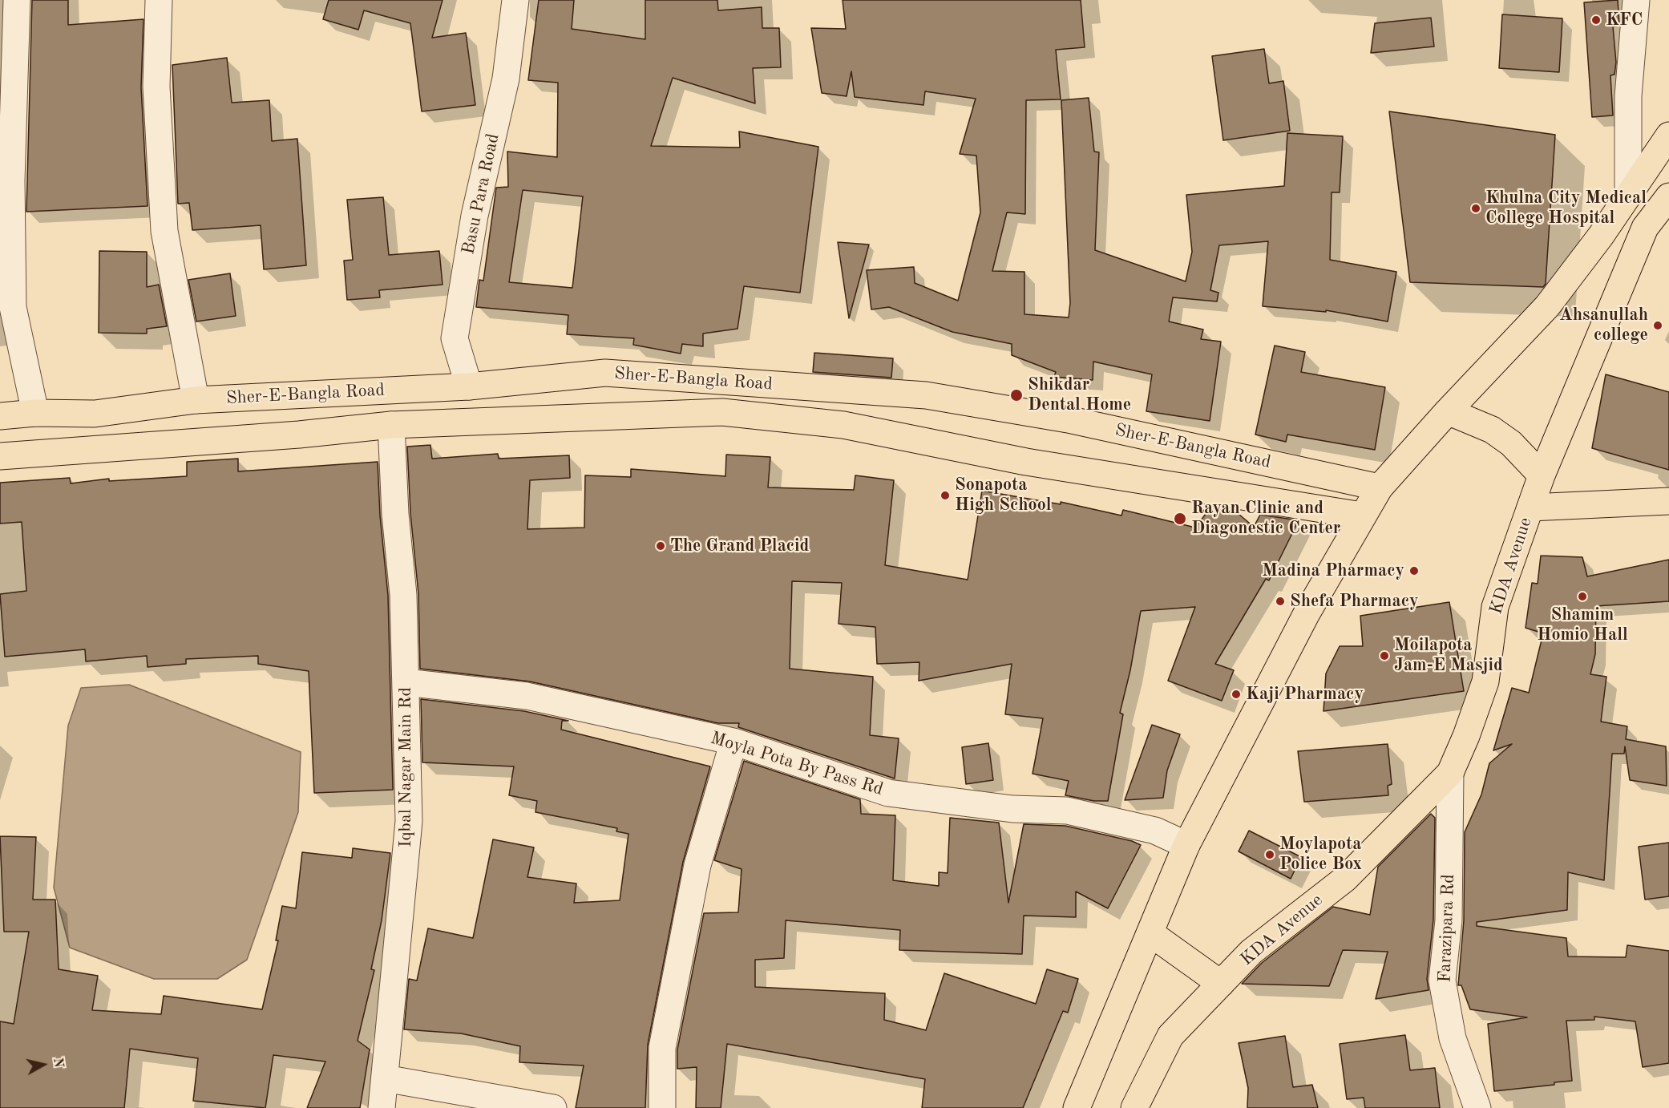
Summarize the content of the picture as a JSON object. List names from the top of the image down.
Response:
{
  "streets": {
    "main road": ["Sher-E-Bangla Road", "KDA Avenue"],
    "street": [
      "Basu Para Road",
      "Moyla Pota By Pass Rd",
      "Iqbal Nagar Main Rd",
      "Farazipara Rd"
    ]
  },
  "crossings": [
    ["Basu Para Road", "Sher-E-Bangla Road"],
    ["Sher-E-Bangla Road", "Iqbal Nagar Main Rd"],
    ["KDA Avenue", "Farazipara Rd"],
    ["Moyla Pota By Pass Rd", "Iqbal Nagar Main Rd"]
  ],
  "places": [
    "KFC",
    "Khulna City Medical College Hospital",
    "Ahsanullah college",
    "Shikdar Dental Home",
    "Sonapota High School",
    "Rayan Clinic and Diagonestic Center",
    "The Grand Placid",
    "Madina Pharmacy",
    "Shamim Homio Hall",
    "Shefa Pharmacy",
    "Moilapota Jam-E Masjid",
    "Kaji Pharmacy",
    "Moylapota Police Box"
  ],
  "north": "right"
}
